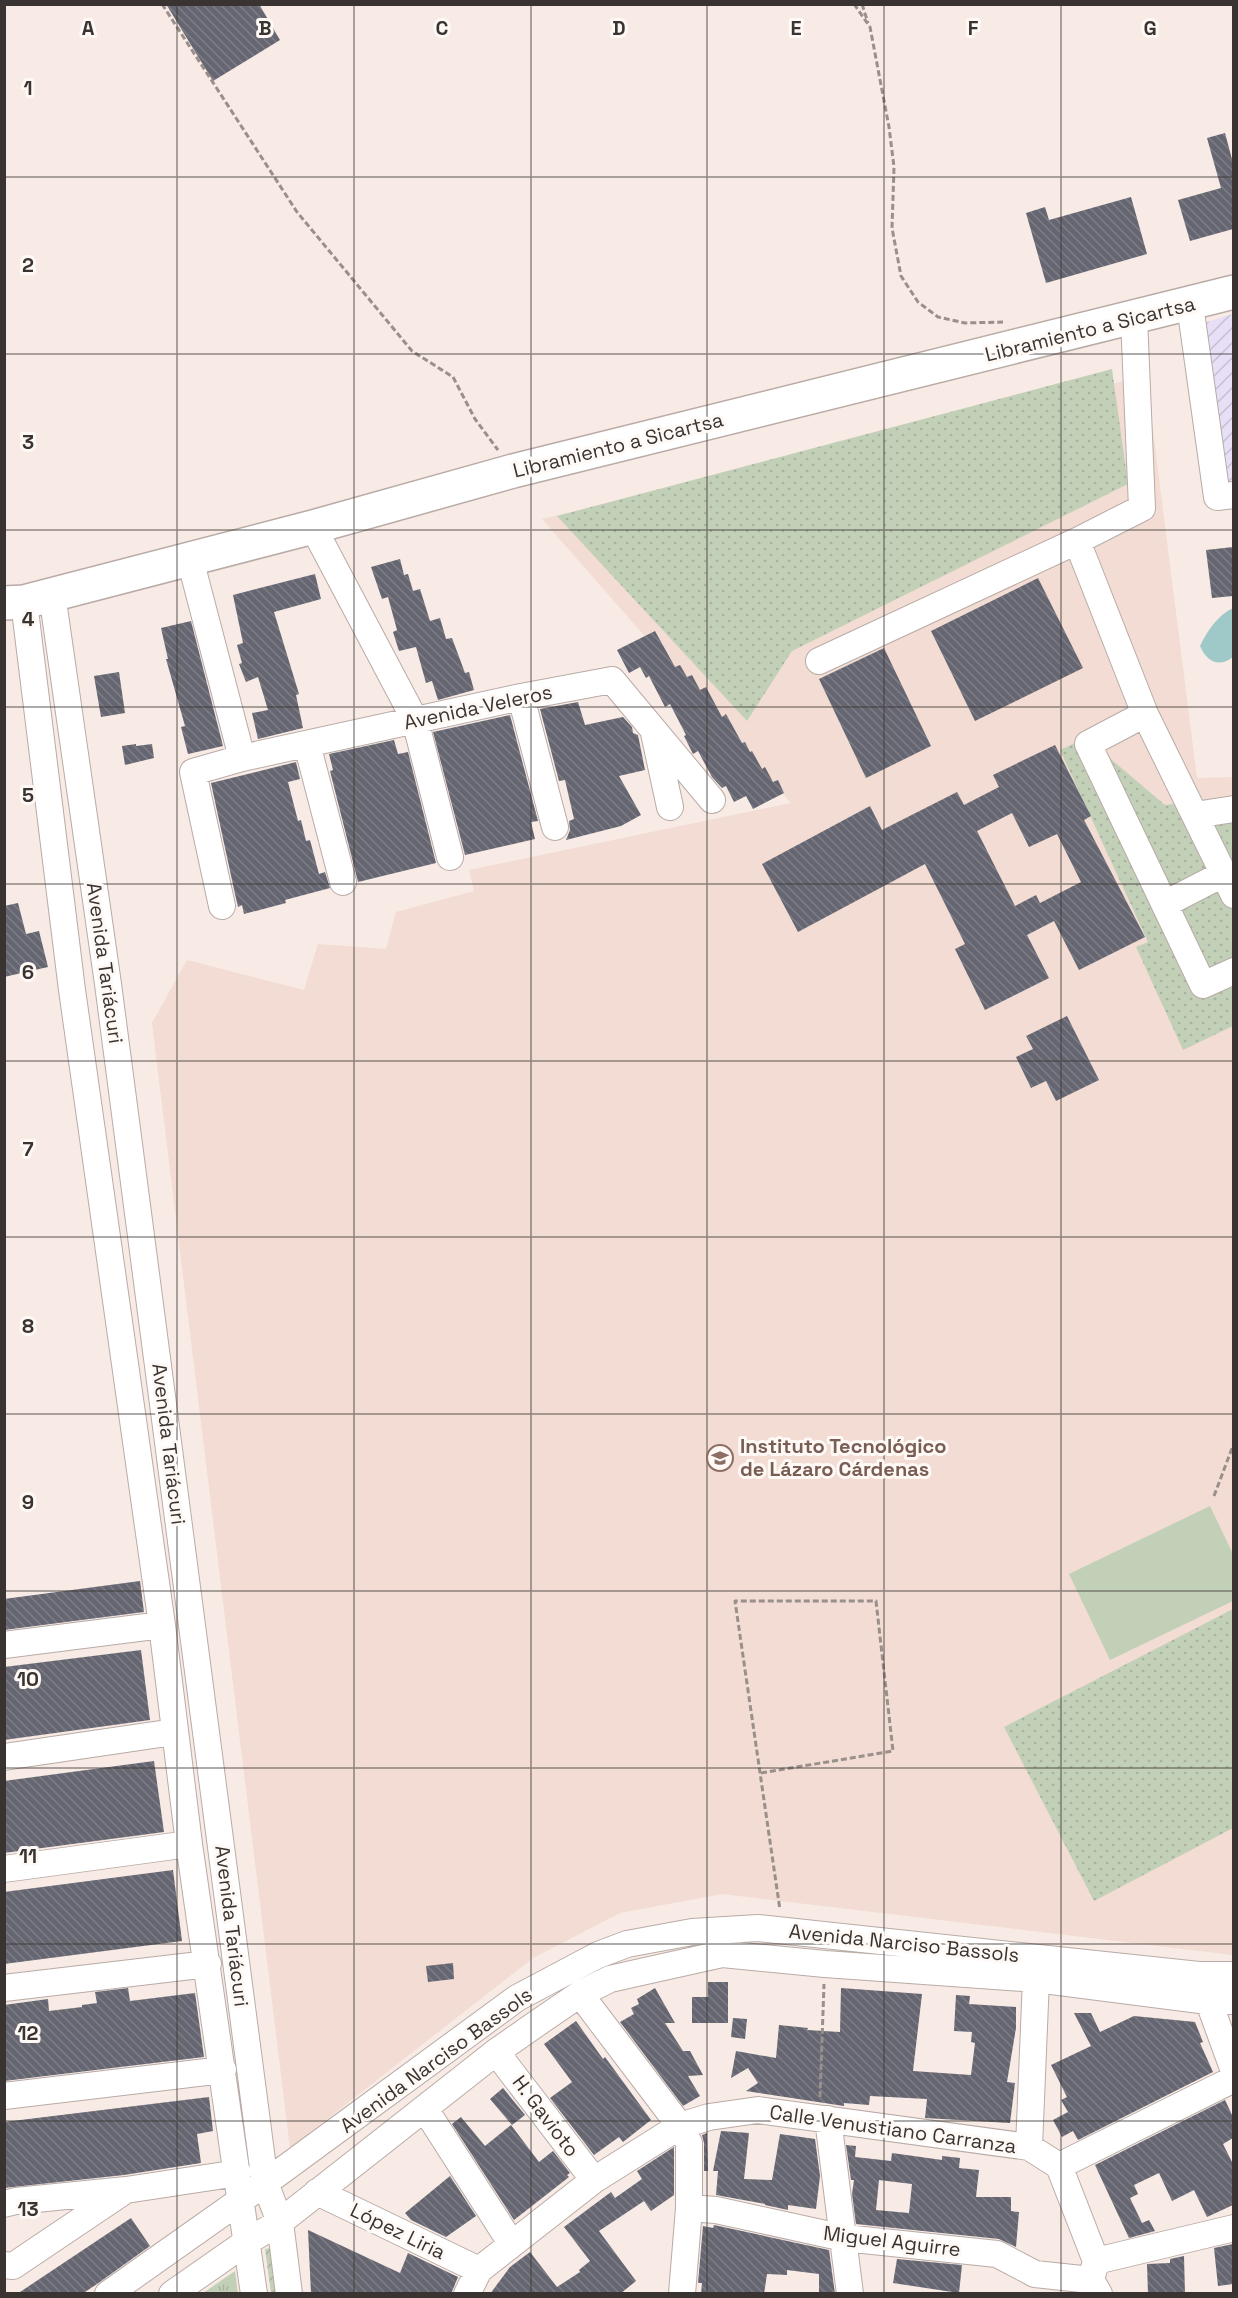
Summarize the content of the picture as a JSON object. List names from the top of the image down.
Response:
{
  "streets": {
    "main road": ["Libramiento a Sicartsa"],
    "street": [
      "Avenida Veleros",
      "Avenida Tariácuri",
      "Avenida Narciso Bassols",
      "H. Gavioto",
      "Calle Venustiano Carranza",
      "López Liria",
      "Miguel Aguirre"
    ]
  },
  "crossings": [
    ["Libramiento a Sicartsa", "Avenida Tariácuri"],
    ["Avenida Tariácuri", "Avenida Narciso Bassols"],
    ["Avenida Narciso Bassols", "H. Gavioto"],
    ["Avenida Narciso Bassols", "López Liria"],
    ["H. Gavioto", "Calle Venustiano Carranza"],
    ["Calle Venustiano Carranza", "López Liria"]
  ],
  "places": {
    "school or university": ["Instituto Tecnológico de Lázaro Cárdenas"]
  },
  "grid": {
    "columns": [
      "A",
      "B",
      "C",
      "D",
      "E",
      "F",
      "G"
    ],
    "rows": [
      "1",
      "2",
      "3",
      "4",
      "5",
      "6",
      "7",
      "8",
      "9",
      "10",
      "11",
      "12",
      "13"
    ]
  }
}
